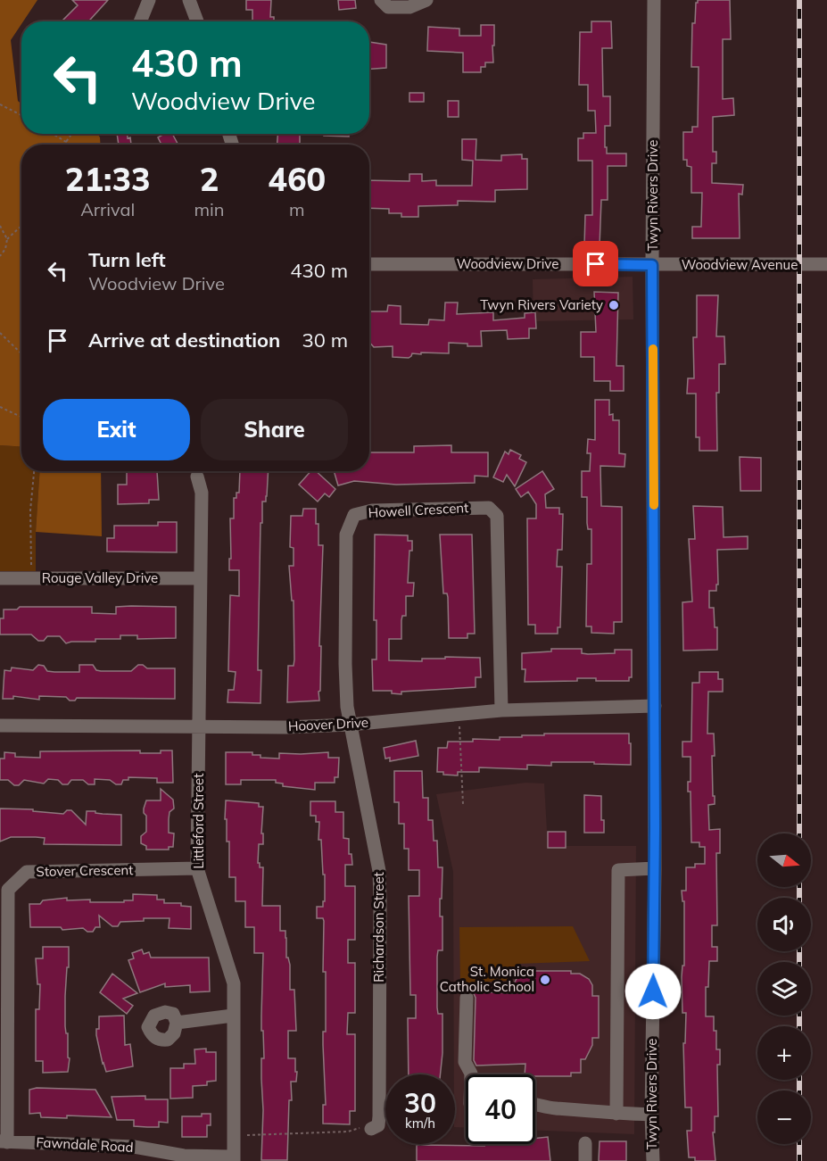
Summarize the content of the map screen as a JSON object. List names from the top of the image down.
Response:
{
  "streets": {
    "street": [
      "Twyn Rivers Drive",
      "Woodview Drive",
      "Woodview Avenue",
      "Howell Crescent",
      "Rouge Valley Drive",
      "Hoover Drive",
      "Littleford Street",
      "Stover Crescent",
      "Richardson Street",
      "Fawndale Road"
    ]
  },
  "crossings": [
    ["Twyn Rivers Drive", "Woodview Drive"],
    ["Twyn Rivers Drive", "Woodview Avenue"],
    ["Twyn Rivers Drive", "Hoover Drive"],
    ["Woodview Drive", "Woodview Avenue"],
    ["Howell Crescent", "Hoover Drive"],
    ["Howell Crescent", "Richardson Street"],
    ["Rouge Valley Drive", "Littleford Street"],
    ["Hoover Drive", "Littleford Street"],
    ["Hoover Drive", "Richardson Street"],
    ["Littleford Street", "Stover Crescent"],
    ["Littleford Street", "Fawndale Road"],
    ["Stover Crescent", "Fawndale Road"]
  ],
  "places": ["Twyn Rivers Variety", "St. Monica Catholic School"],
  "north": "right",
  "page": {
    "turn": ["430 m", "Woodview Drive"],
    "eta": [
      "21:33",
      "Arrival",
      "2",
      "min",
      "460",
      "m"
    ],
    "list": [
      {
        "name": "Turn left",
        "note": "Woodview Drive",
        "value": "430 m"
      },
      {
        "name": "Arrive at destination",
        "value": "30 m"
      }
    ],
    "buttons": ["Exit", "Share"],
    "map_buttons": ["+", "−"],
    "speed": "30 km/h",
    "limit": "40"
  }
}
